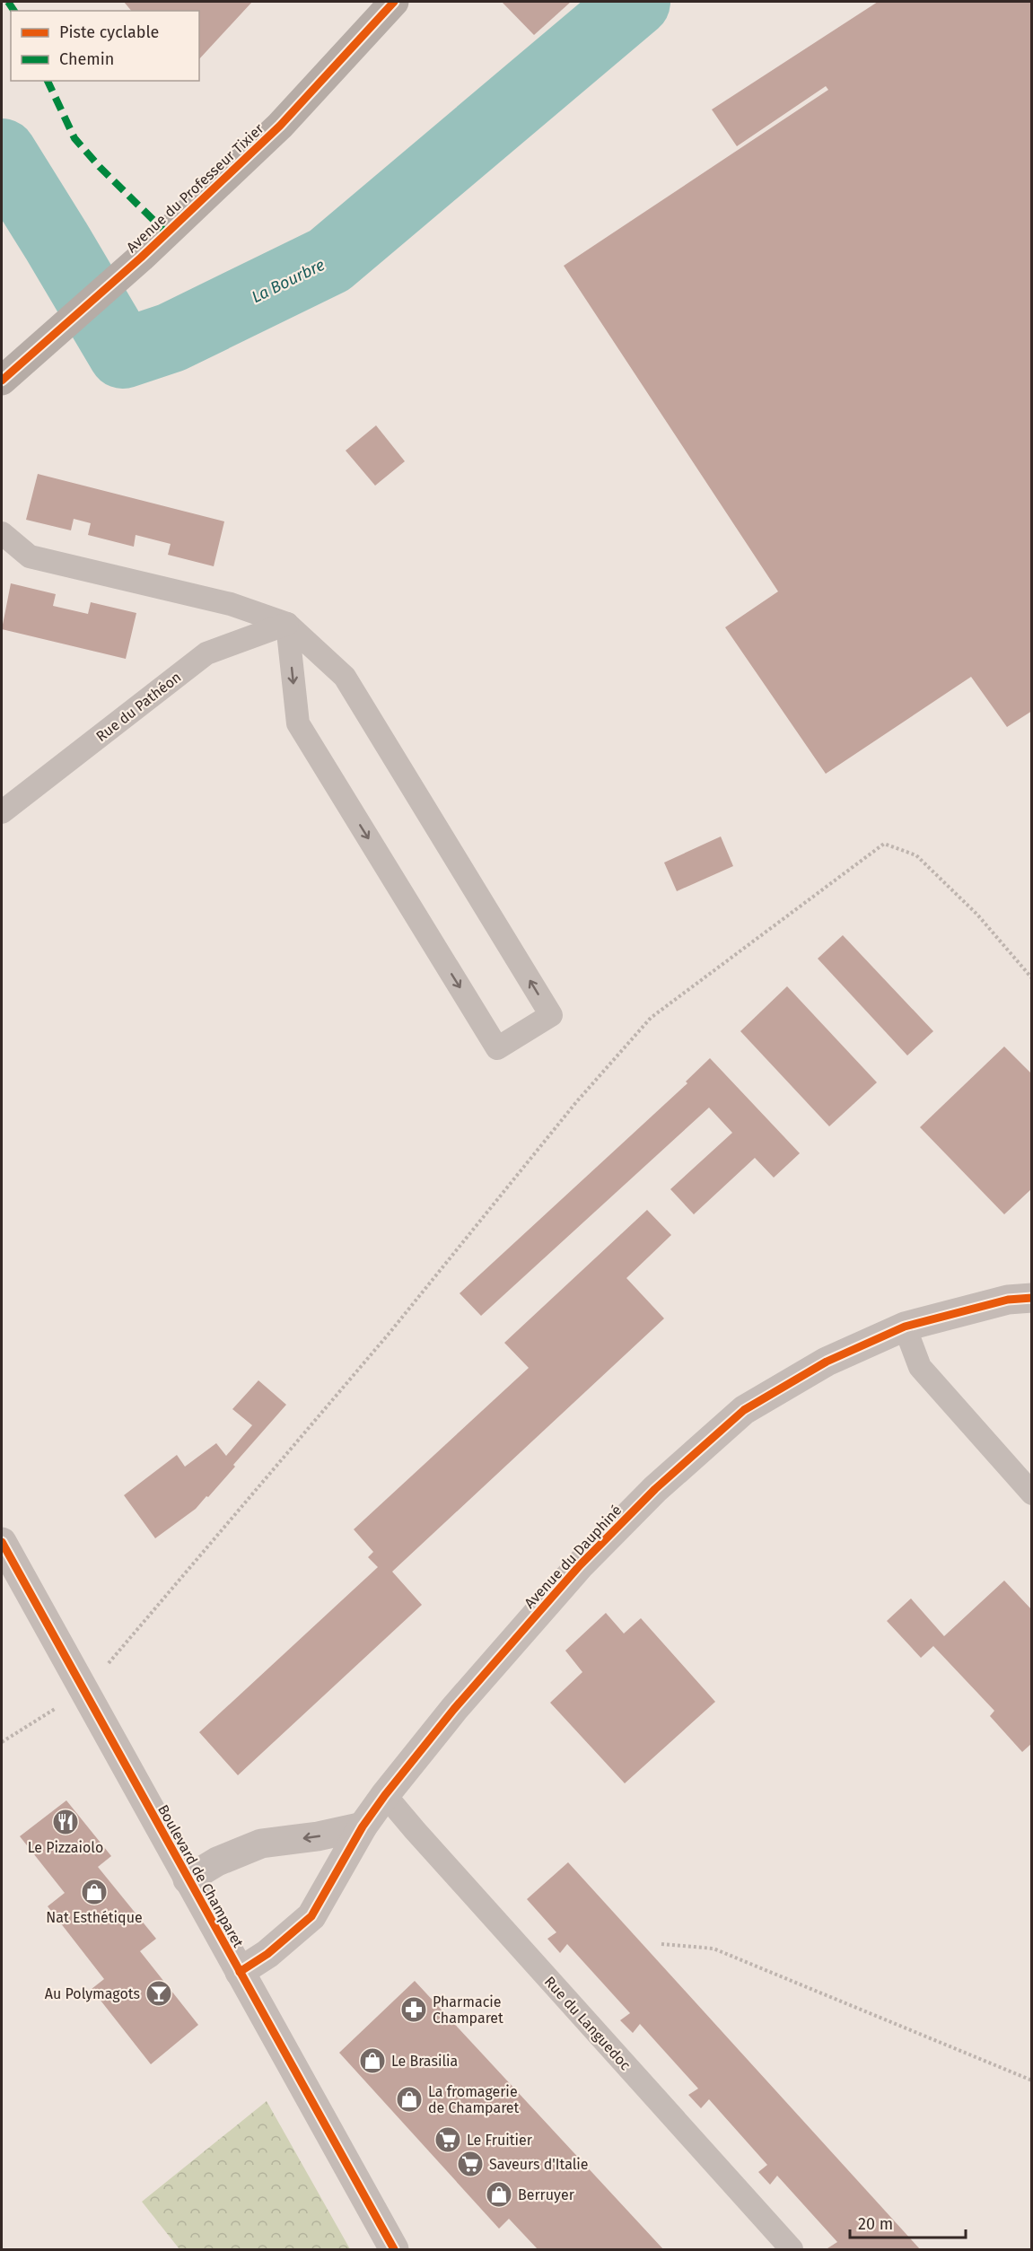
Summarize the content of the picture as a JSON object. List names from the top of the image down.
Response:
{
  "streets": {
    "main road": ["Avenue du Professeur Tixier"],
    "street": ["Avenue du Dauphiné", "Boulevard de Champaret"],
    "lane": ["Rue du Pathéon", "Rue du Languedoc"]
  },
  "crossings": [
    ["Avenue du Dauphiné", "Boulevard de Champaret"],
    ["Avenue du Dauphiné", "Rue du Languedoc"]
  ],
  "water": ["La Bourbre"],
  "places": {
    "restaurant": ["Le Pizzaiolo"],
    "shop": [
      "Nat Esthétique",
      "Le Brasilia",
      "La fromagerie de Champaret",
      "Berruyer"
    ],
    "bar": ["Au Polymagots"],
    "pharmacy": ["Pharmacie Champaret"],
    "supermarket": ["Le Fruitier", "Saveurs d'Italie"]
  },
  "legend": ["Piste cyclable", "Chemin"],
  "scale_bar": "20 m"
}
